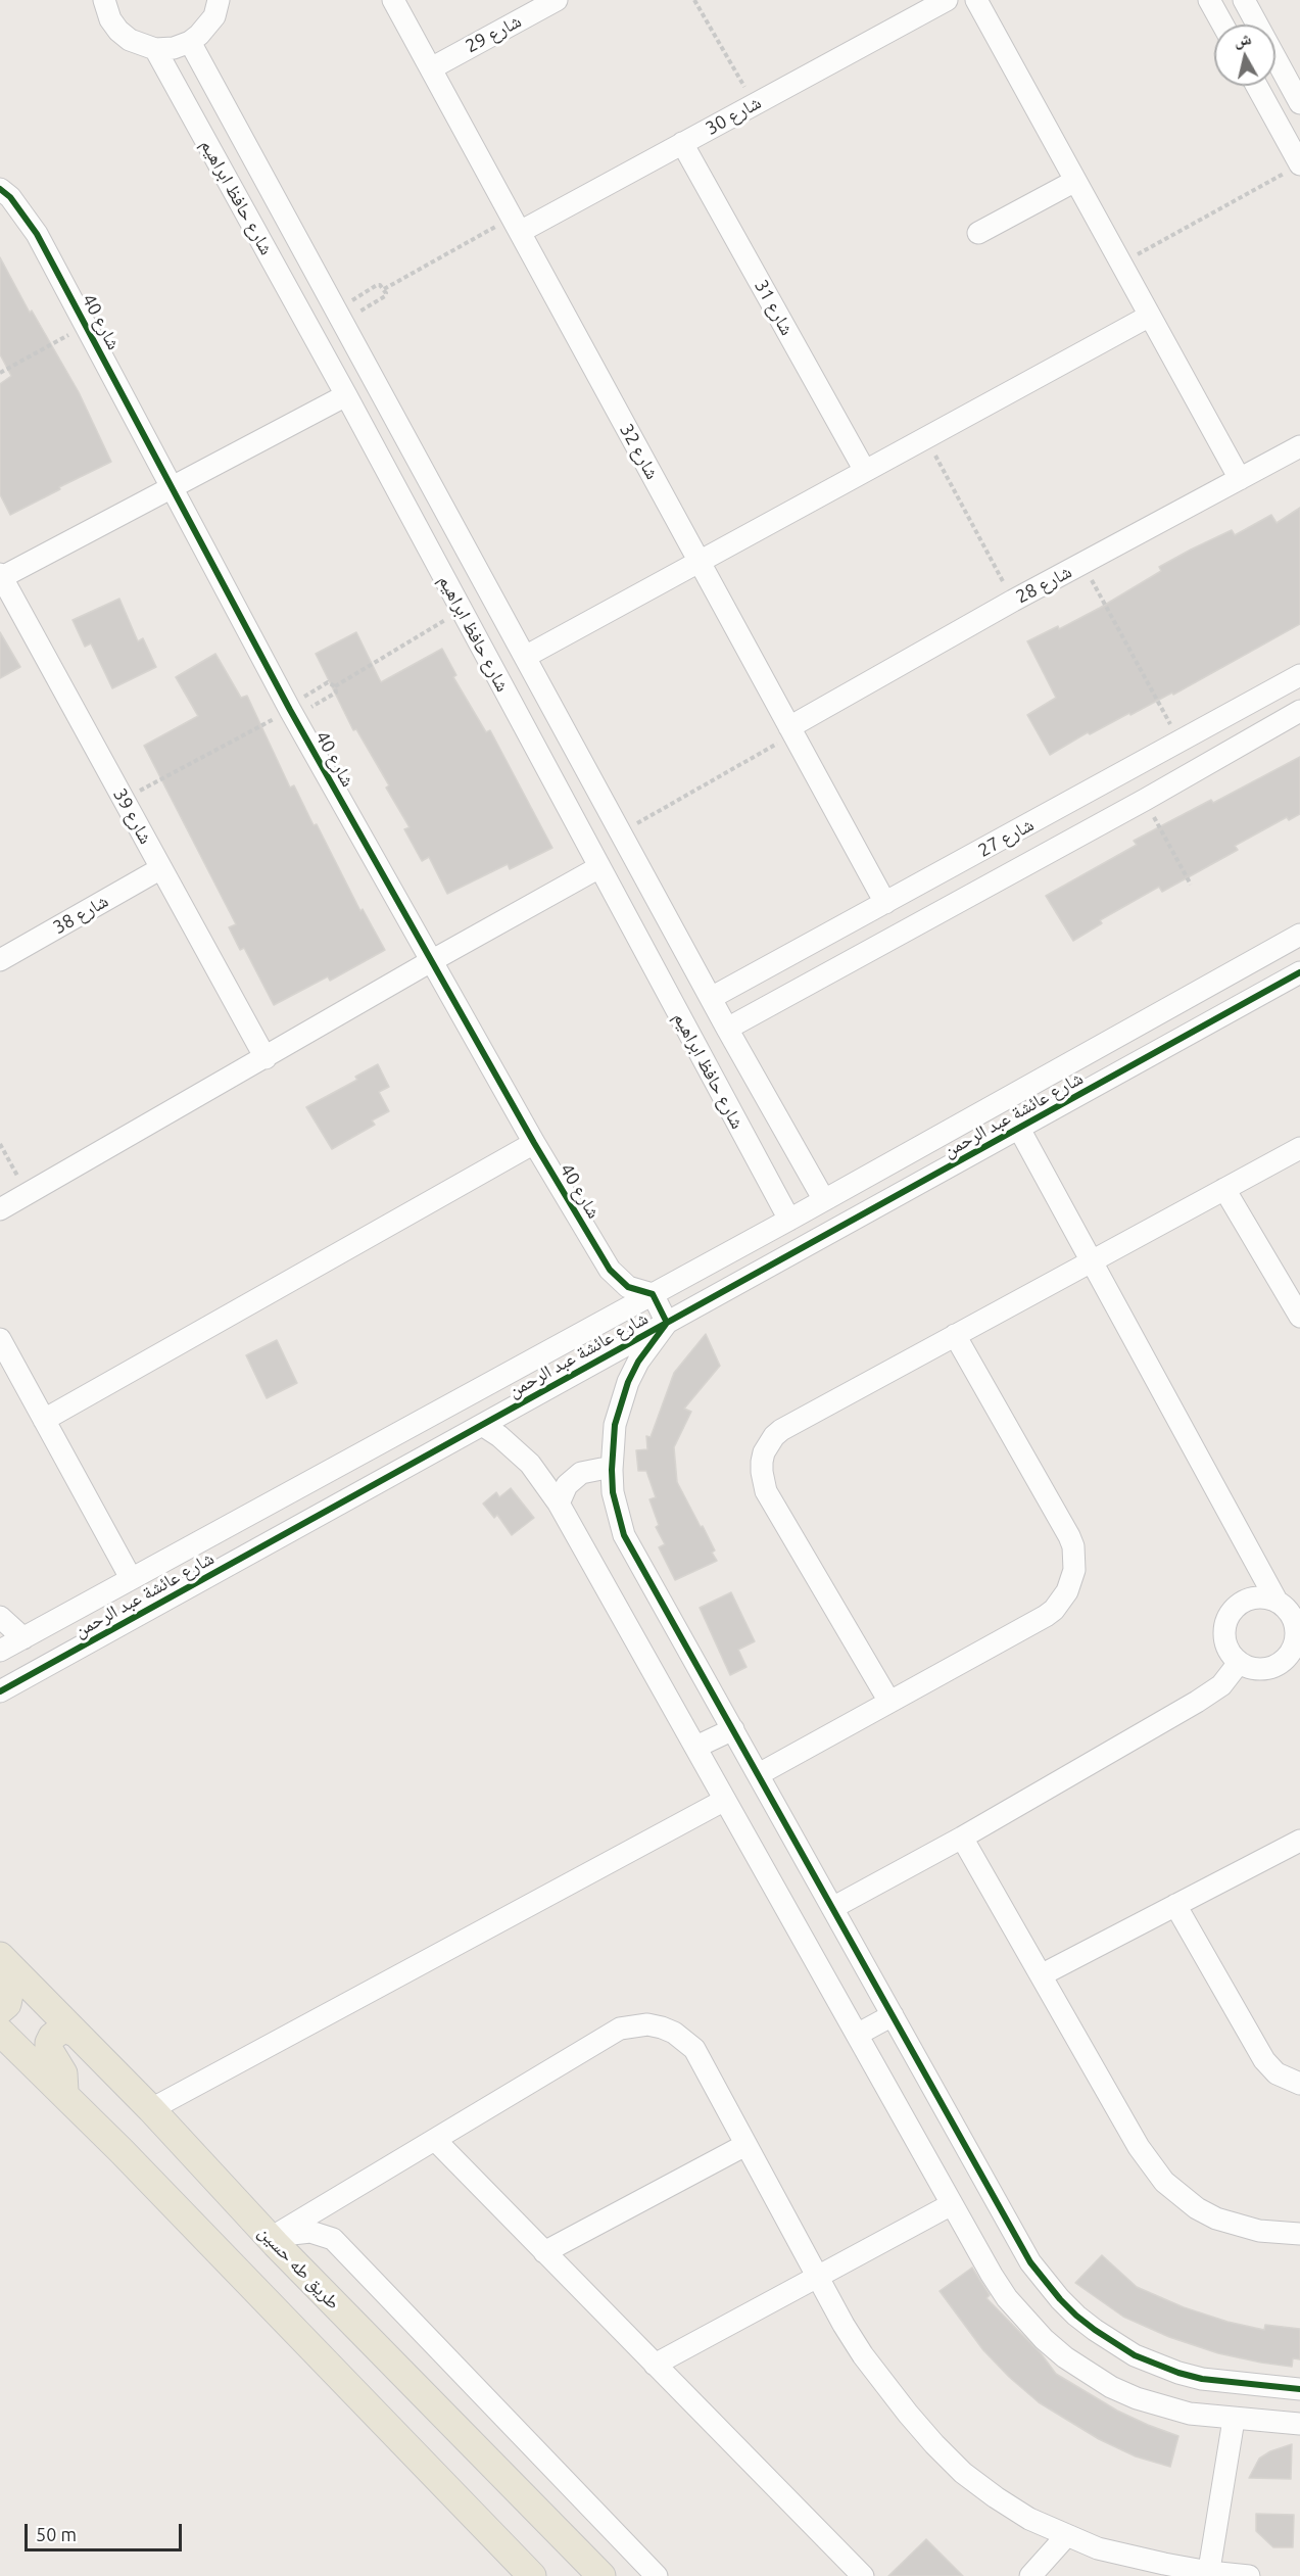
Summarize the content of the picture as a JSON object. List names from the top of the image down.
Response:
{
  "streets": {
    "main road": ["طريق طه حسين"],
    "street": [
      "شارع 29",
      "شارع 30",
      "شارع حافظ ابراهيم",
      "شارع 31",
      "شارع 40",
      "شارع 32",
      "شارع 28",
      "شارع 39",
      "شارع 27",
      "شارع 38",
      "شارع عائشة عبد الرحمن"
    ]
  },
  "crossings": [
    ["شارع 29", "شارع 32"],
    ["شارع 30", "شارع 31"],
    ["شارع 30", "شارع 32"],
    ["شارع حافظ ابراهيم", "شارع 27"],
    ["شارع حافظ ابراهيم", "شارع عائشة عبد الرحمن"],
    ["شارع 40", "شارع عائشة عبد الرحمن"],
    ["شارع 32", "شارع 28"],
    ["شارع 32", "شارع 27"],
    ["شارع 39", "شارع 38"]
  ],
  "scale_bar": "50 m",
  "north": "top"
}
